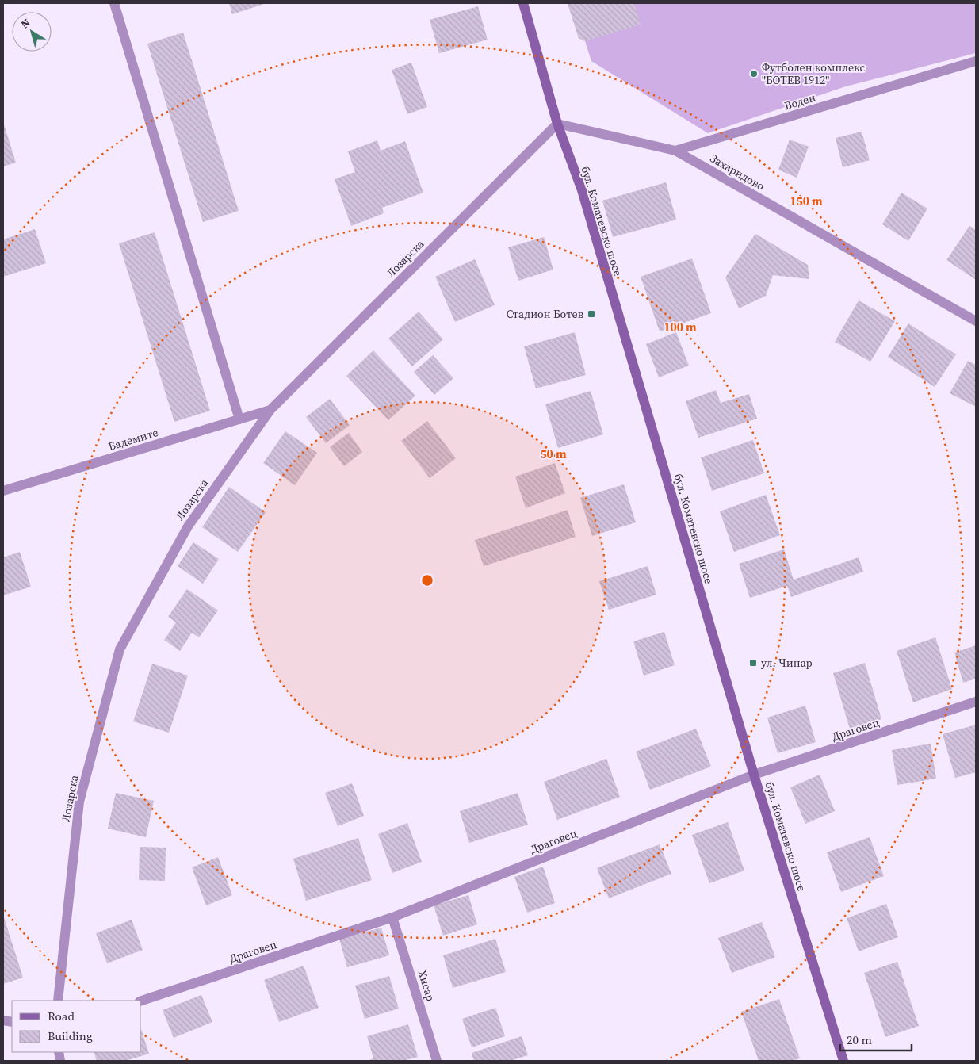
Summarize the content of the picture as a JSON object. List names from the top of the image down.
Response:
{
  "streets": {
    "main road": ["бул. Коматевско шосе"],
    "street": [
      "Воден",
      "Захаридово",
      "Лозарска",
      "Бадемите",
      "Драговец",
      "Хисар"
    ]
  },
  "crossings": [
    ["Воден", "Захаридово"],
    ["Захаридово", "бул. Коматевско шосе"],
    ["Захаридово", "Лозарска"],
    ["бул. Коматевско шосе", "Лозарска"],
    ["бул. Коматевско шосе", "Драговец"],
    ["Лозарска", "Бадемите"],
    ["Драговец", "Хисар"]
  ],
  "places": {
    "other": ["Футболен комплекс \"БОТЕВ 1912\""],
    "transit": ["Стадион Ботев", "ул. Чинар"]
  },
  "legend": ["Road", "Building"],
  "scale_bar": "20 m",
  "north": "top left",
  "rings": ["150 m", "100 m", "50 m"]
}
